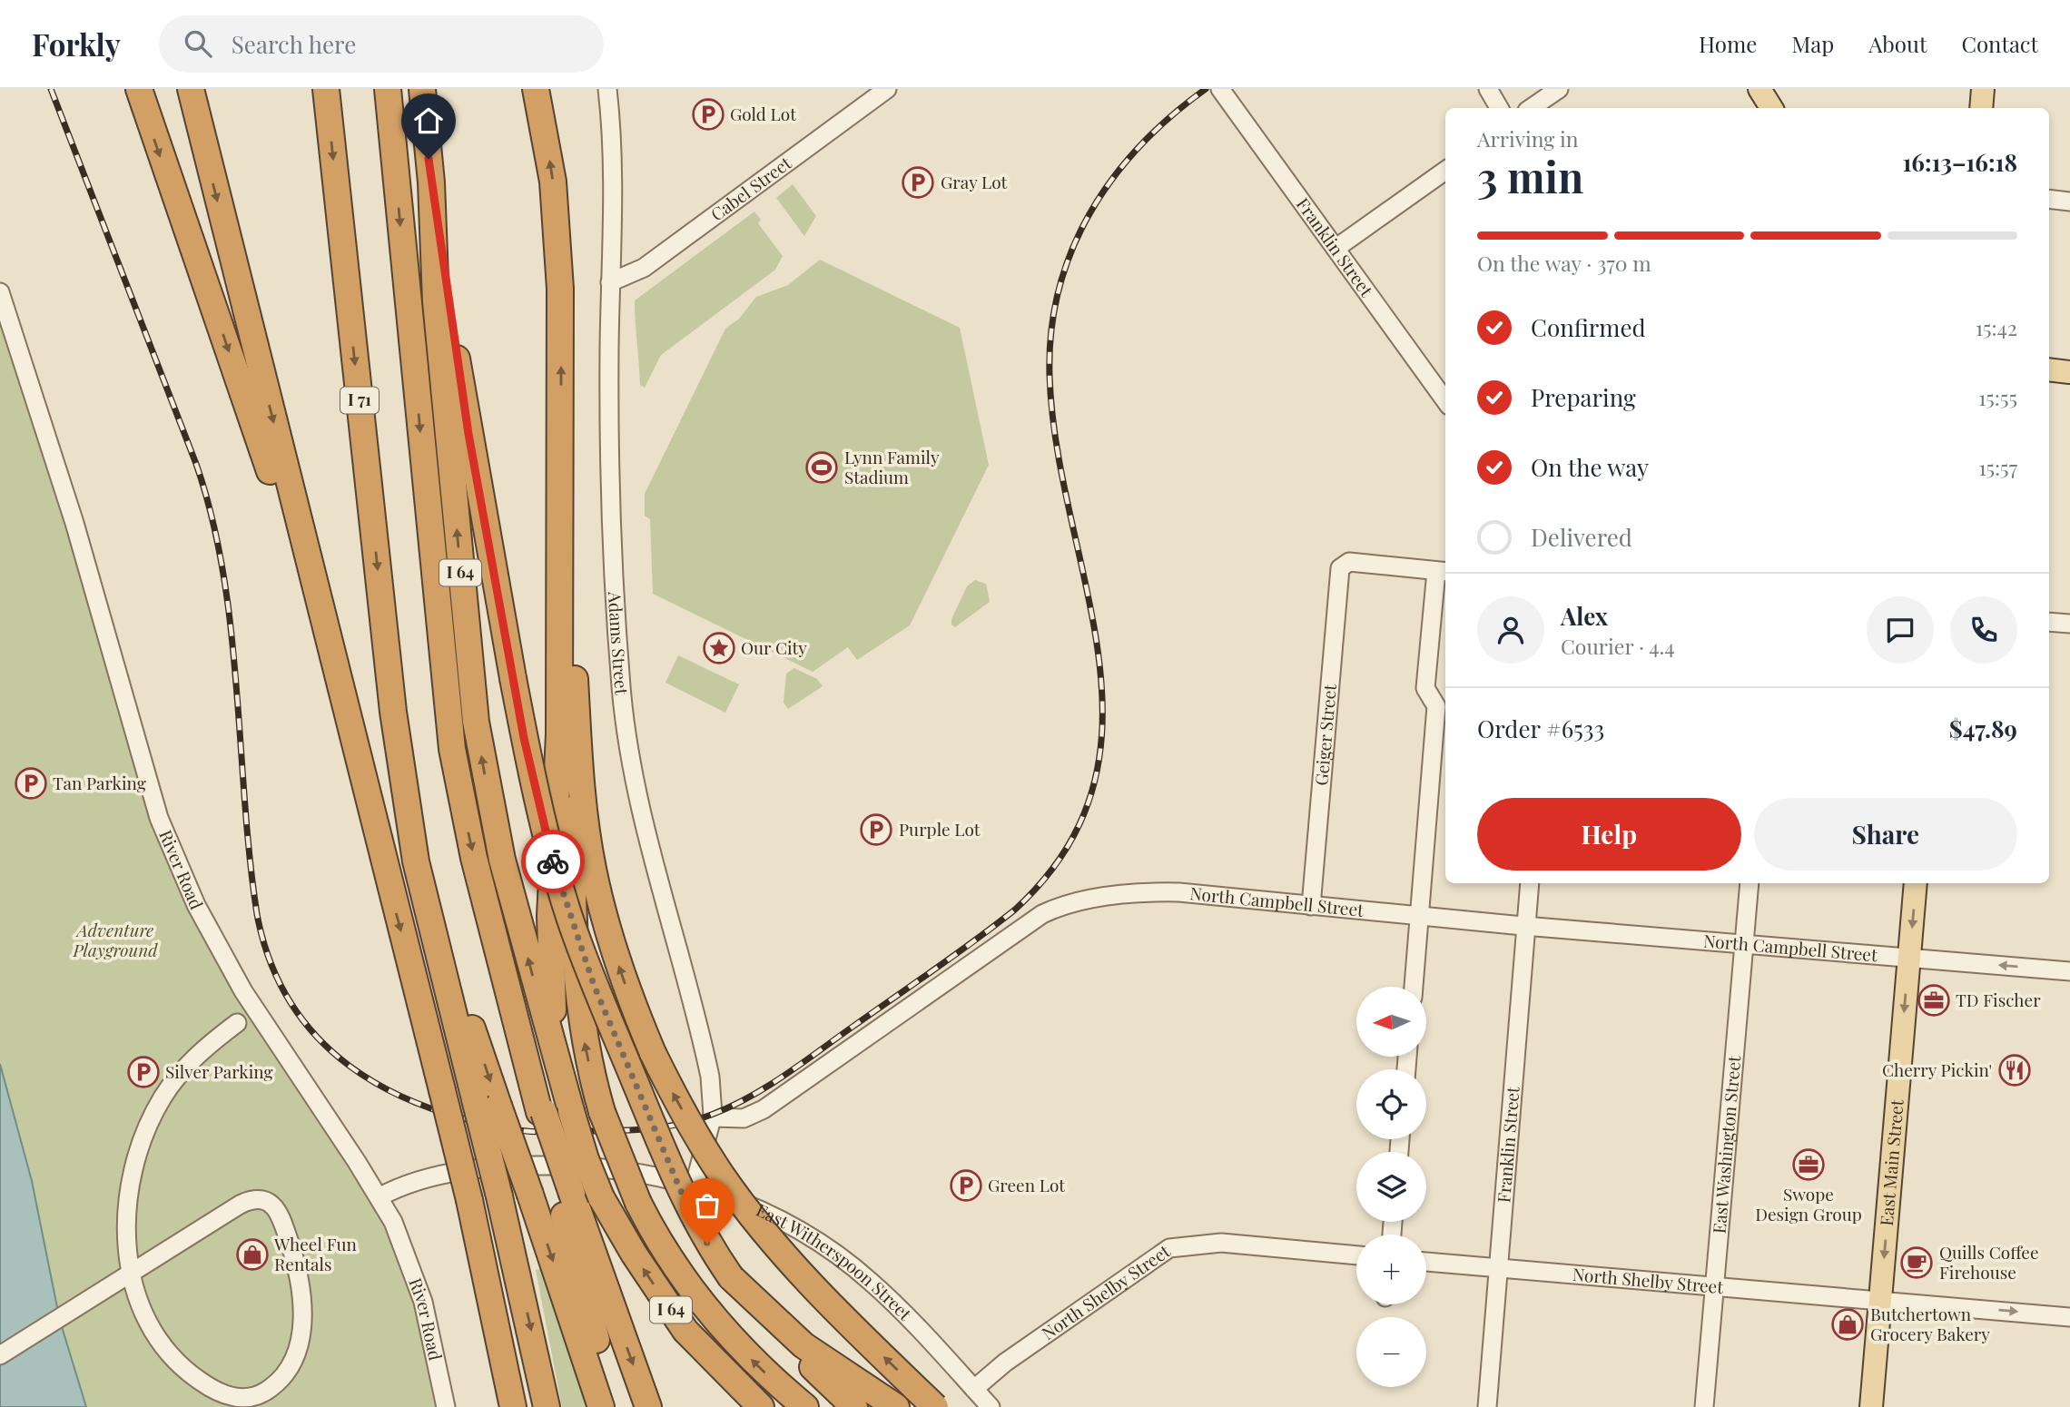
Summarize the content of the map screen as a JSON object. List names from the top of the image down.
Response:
{
  "streets": {
    "highway": ["I 71", "I 64"],
    "main road": ["East Main Street"],
    "street": [
      "Cabel Street",
      "Franklin Street",
      "Adams Street",
      "Geiger Street",
      "River Road",
      "North Campbell Street",
      "East Washington Street",
      "East Witherspoon Street",
      "North Shelby Street"
    ]
  },
  "crossings": [
    ["Cabel Street", "Adams Street"],
    ["Franklin Street", "North Campbell Street"],
    ["Franklin Street", "North Shelby Street"],
    ["Adams Street", "North Campbell Street"],
    ["Adams Street", "East Witherspoon Street"],
    ["Geiger Street", "North Campbell Street"],
    ["River Road", "East Witherspoon Street"],
    ["North Campbell Street", "East Washington Street"],
    ["North Campbell Street", "East Main Street"],
    ["East Washington Street", "North Shelby Street"],
    ["East Main Street", "North Shelby Street"],
    ["East Witherspoon Street", "North Shelby Street"]
  ],
  "one_way": ["East Main Street"],
  "parks": ["Adventure Playground"],
  "places": {
    "parking": [
      "Gold Lot",
      "Gray Lot",
      "Tan Parking",
      "Purple Lot",
      "Silver Parking",
      "Green Lot"
    ],
    "sports": ["Lynn Family Stadium"],
    "place": ["Our City"],
    "office": ["TD Fischer", "Swope Design Group"],
    "restaurant": ["Cherry Pickin'"],
    "shop": ["Wheel Fun Rentals", "Butchertown Grocery Bakery"],
    "cafe": ["Quills Coffee Firehouse"]
  },
  "north": "left",
  "page": {
    "header": "Forkly",
    "search": "Search here",
    "nav": [
      "Home",
      "Map",
      "About",
      "Contact"
    ],
    "heading": ["3 min", "Arriving in", "16:13–16:18"],
    "panel": [
      "Alex",
      "Courier · 4.4",
      "Order #6533",
      "$47.89"
    ],
    "bar": "On the way · 370 m",
    "list": [
      ["Confirmed", "15:42"],
      ["Preparing", "15:55"],
      ["On the way", "15:57"],
      "Delivered"
    ],
    "buttons": ["Help", "Share"],
    "map_buttons": ["+", "−"]
  }
}
